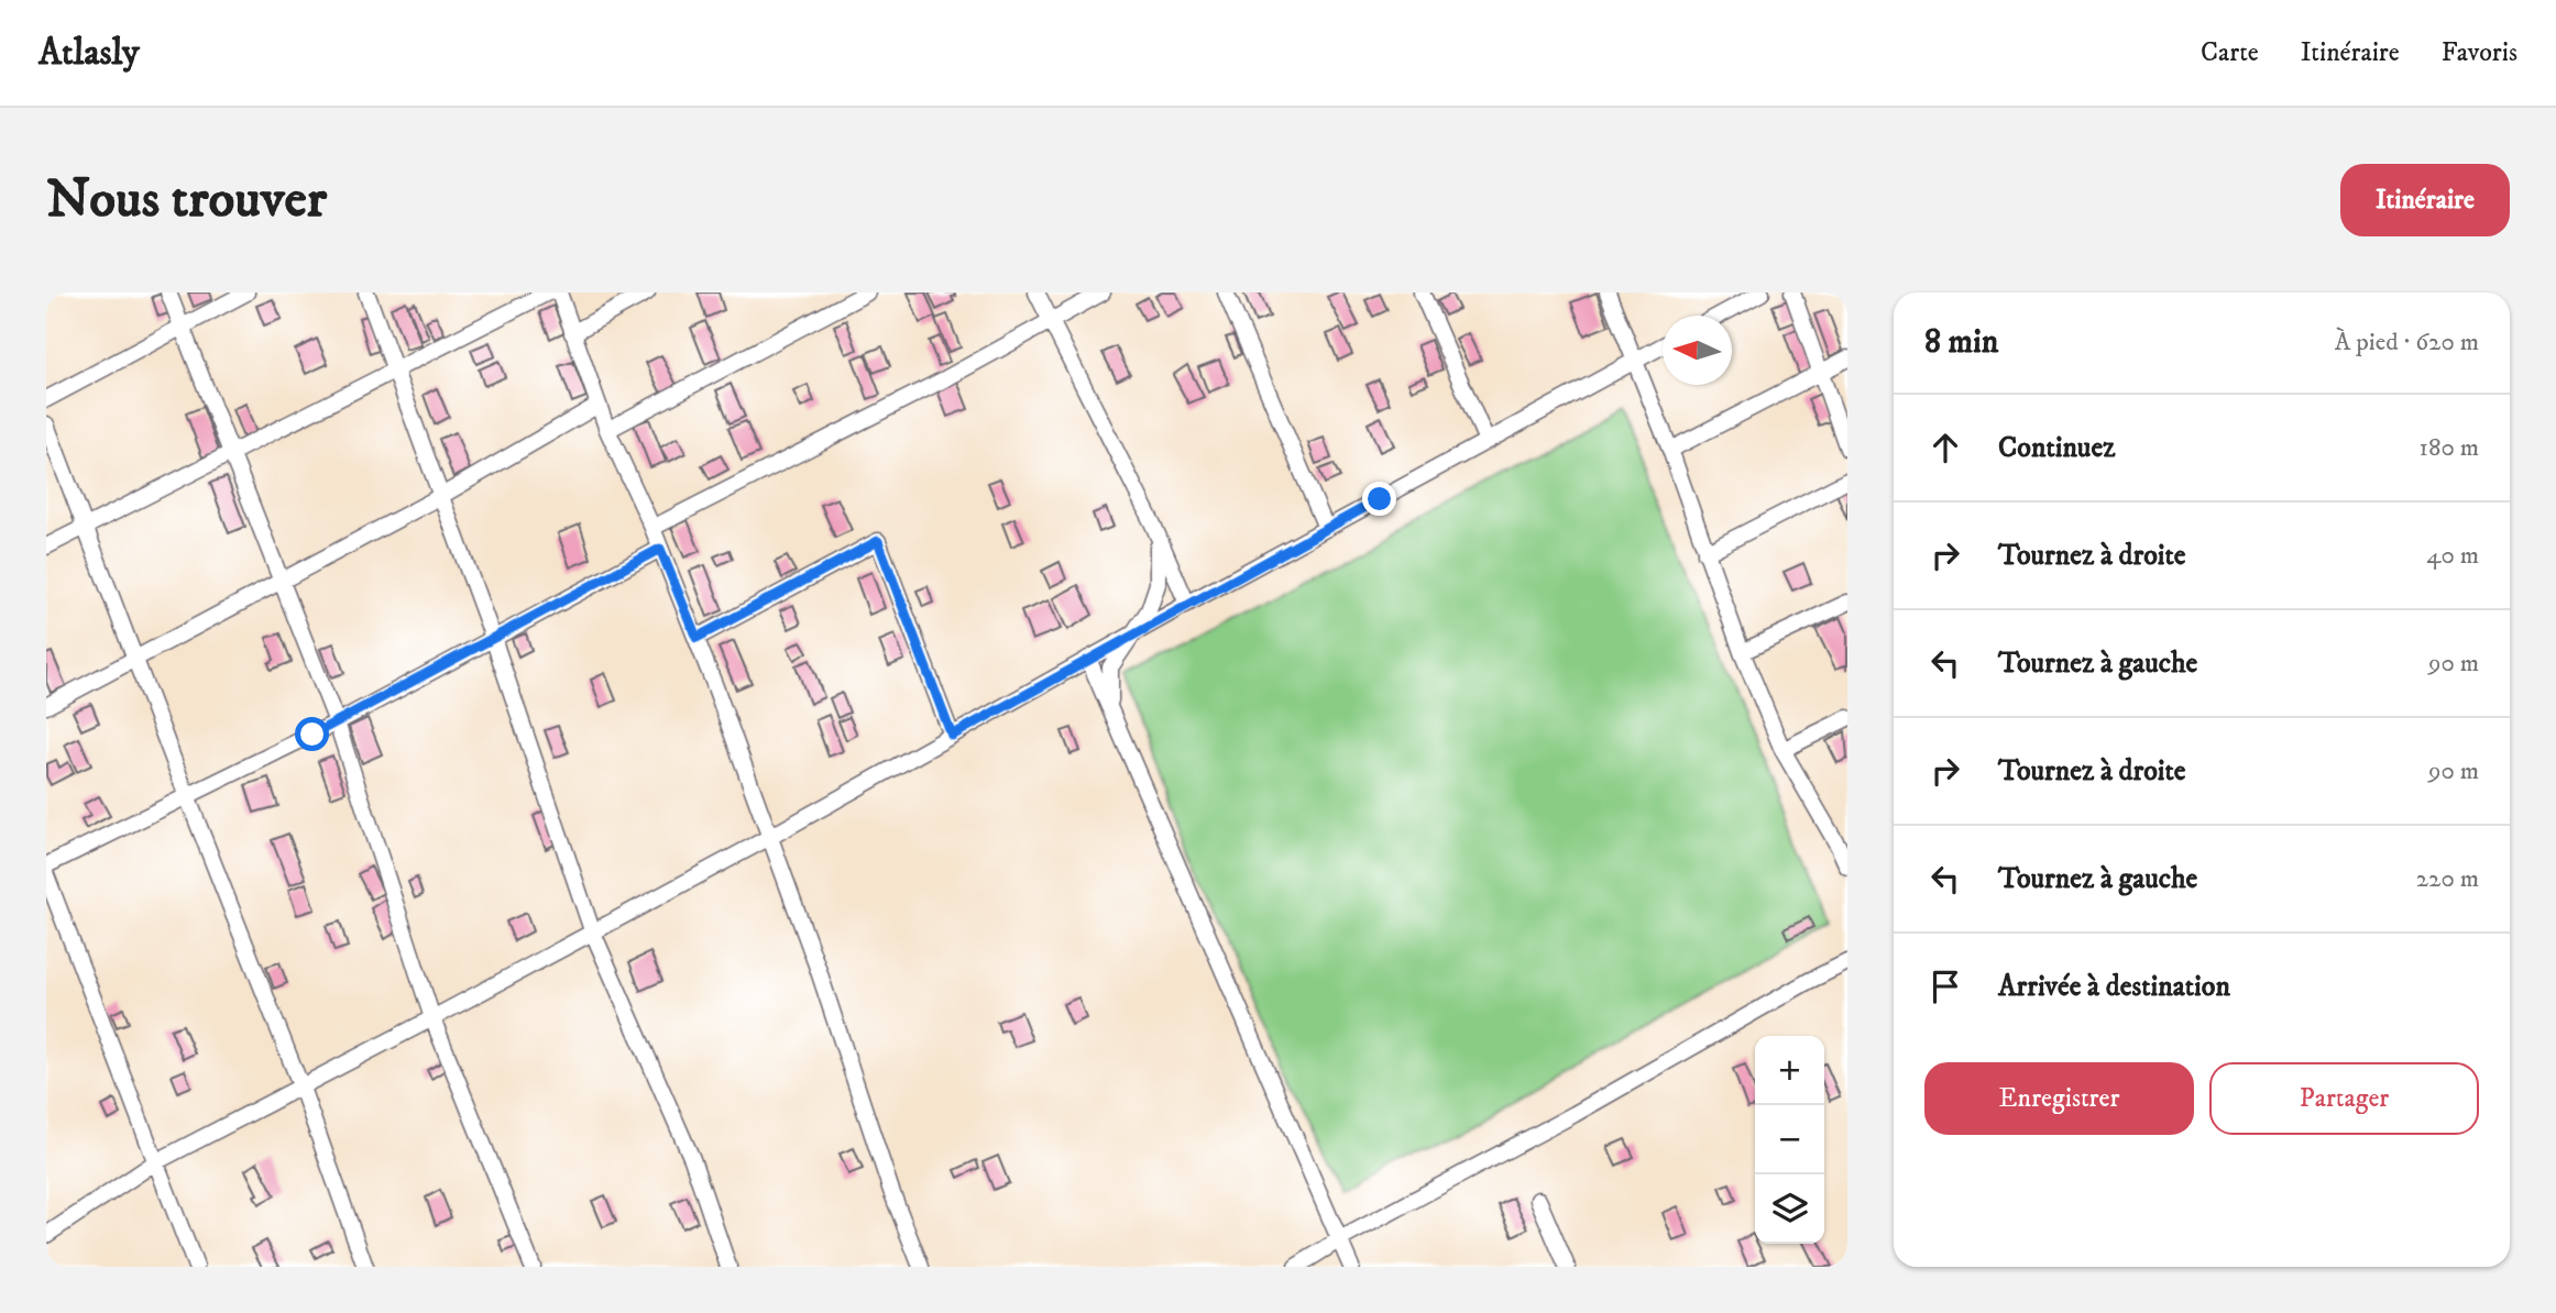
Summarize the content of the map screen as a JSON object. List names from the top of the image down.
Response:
{
  "north": "left",
  "page": {
    "header": "Atlasly",
    "nav": ["Carte", "Itinéraire", "Favoris"],
    "buttons": [
      "Itinéraire",
      ["Enregistrer", "Partager"]
    ],
    "title": "Nous trouver",
    "heading": ["8 min", "À pied · 620 m"],
    "list": [
      ["Continuez", "180 m"],
      ["Tournez à droite", "40 m"],
      ["Tournez à gauche", "90 m"],
      ["Tournez à droite", "90 m"],
      ["Tournez à gauche", "220 m"],
      "Arrivée à destination"
    ],
    "map_buttons": ["+", "−"]
  }
}
